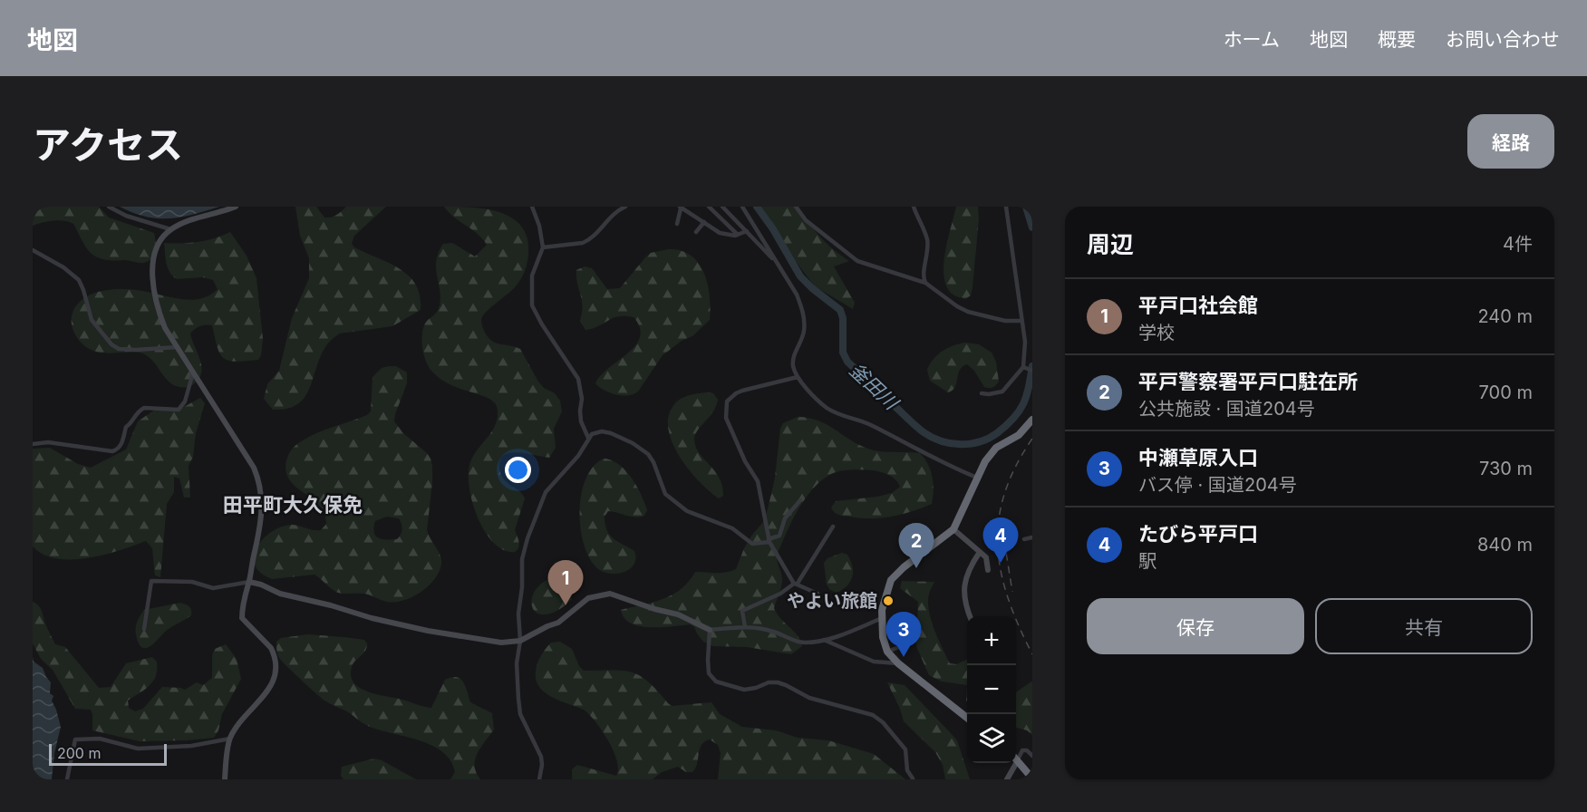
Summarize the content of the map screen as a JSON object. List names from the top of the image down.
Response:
{
  "districts": ["田平町大久保免"],
  "water": ["釜田川"],
  "places": ["やよい旅館"],
  "scale_bar": "200 m",
  "page": {
    "header": "地図",
    "nav": [
      "ホーム",
      "地図",
      "概要",
      "お問い合わせ"
    ],
    "title": "アクセス",
    "buttons": [
      "経路",
      ["保存", "共有"]
    ],
    "heading": ["周辺", "4件"],
    "list": [
      {
        "mark": "1",
        "name": "平戸口社会館",
        "note": "学校",
        "value": "240 m"
      },
      {
        "mark": "2",
        "name": "平戸警察署平戸口駐在所",
        "note": "公共施設 · 国道204号",
        "value": "700 m"
      },
      {
        "mark": "3",
        "name": "中瀬草原入口",
        "note": "バス停 · 国道204号",
        "value": "730 m"
      },
      {
        "mark": "4",
        "name": "たびら平戸口",
        "note": "駅",
        "value": "840 m"
      }
    ],
    "pins": [
      "4",
      "2",
      "1",
      "3"
    ],
    "map_buttons": ["+", "−"],
    "scale": "200 m"
  }
}
